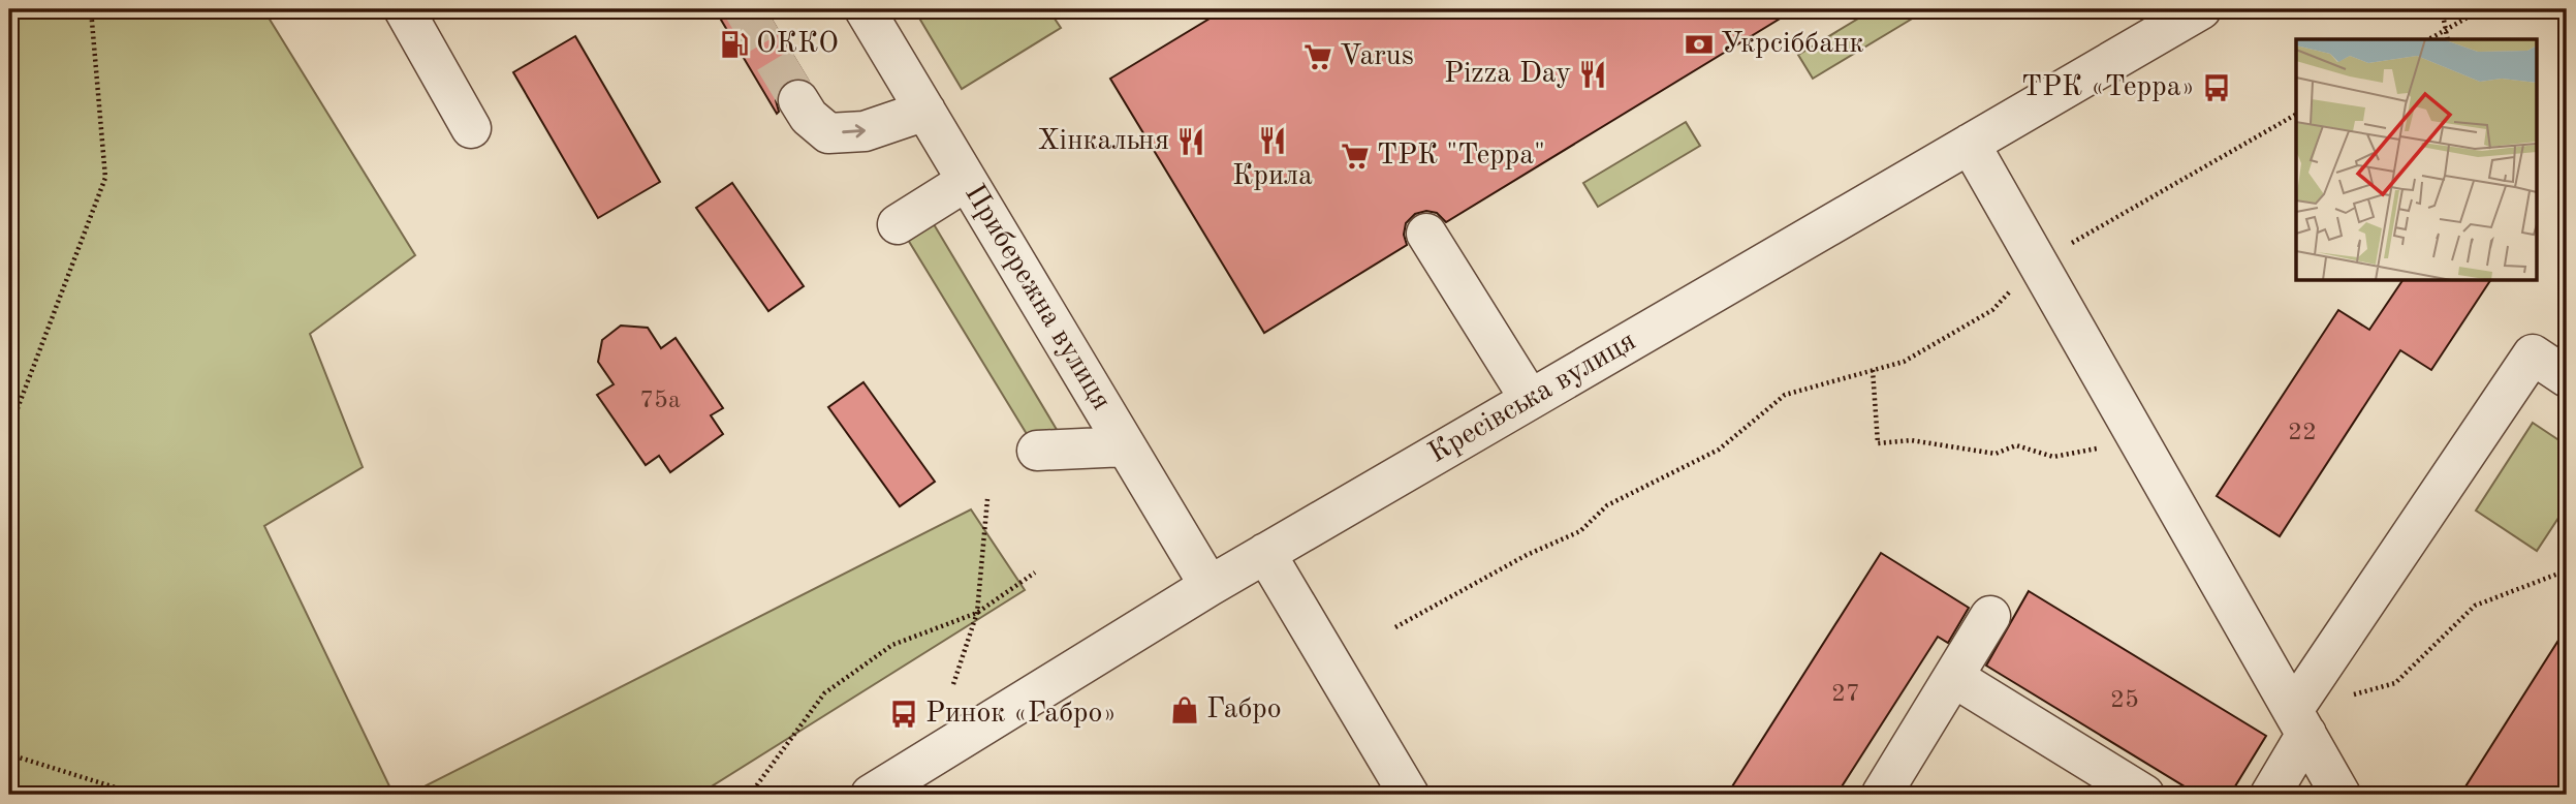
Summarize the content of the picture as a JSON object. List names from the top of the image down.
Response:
{
  "streets": {
    "street": ["Прибережна вулиця", "Кресівська вулиця"]
  },
  "crossings": [
    ["Прибережна вулиця", "Кресівська вулиця"]
  ],
  "places": {
    "fuel station": ["ОККО"],
    "bank": ["Укрсіббанк"],
    "supermarket": ["Varus", "ТРК \"Терра\""],
    "restaurant": ["Pizza Day", "Крила", "Хінкальня"],
    "bus stop": ["ТРК «Терра»", "Ринок «Габро»"],
    "shop": ["Габро"]
  },
  "house_numbers": [
    "75а",
    "22",
    "27",
    "25"
  ]
}
